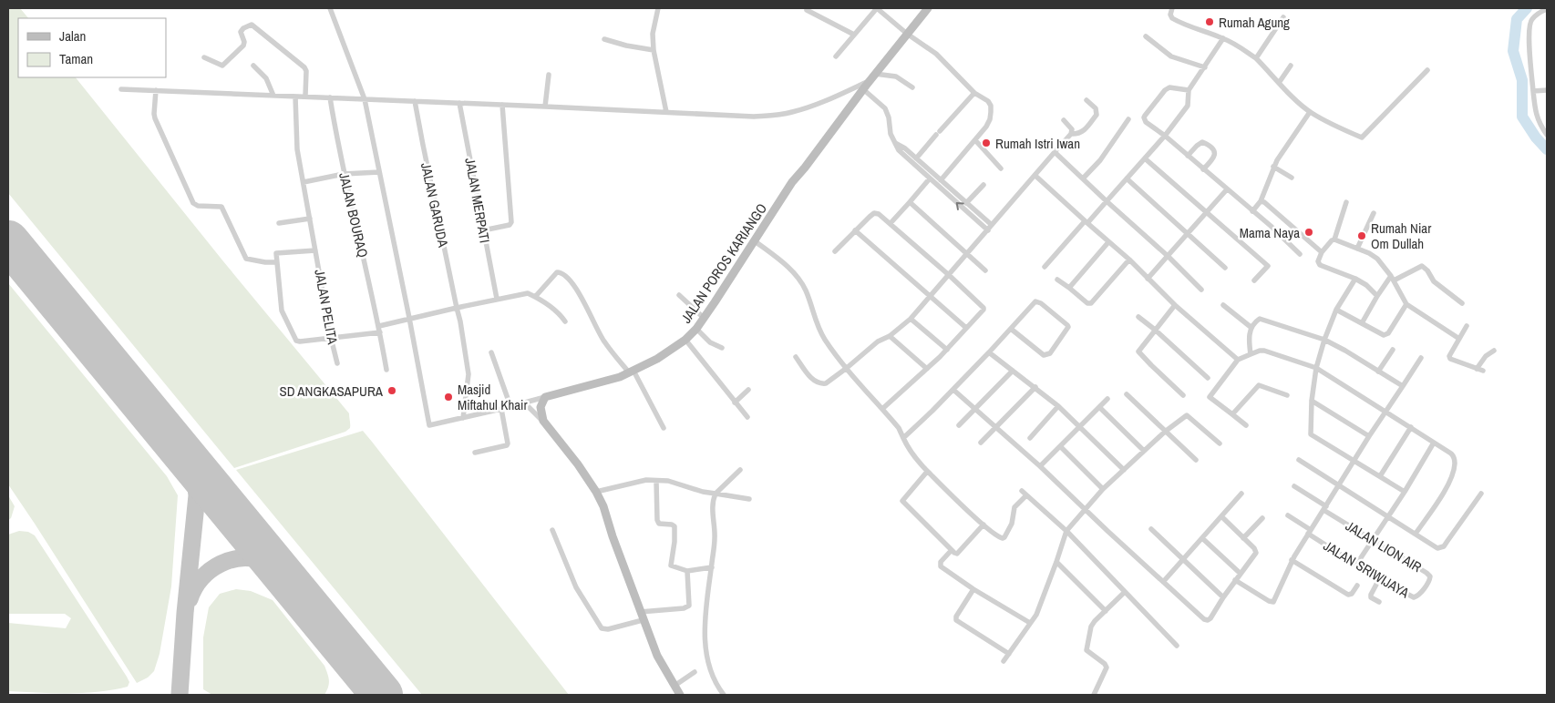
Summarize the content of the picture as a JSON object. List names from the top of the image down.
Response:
{
  "streets": {
    "main road": ["JALAN POROS KARIANGO"],
    "street": [
      "JALAN MERPATI",
      "JALAN GARUDA",
      "JALAN BOURAQ",
      "JALAN PELITA",
      "JALAN LION AIR",
      "JALAN SRIWIJAYA"
    ]
  },
  "crossings": [
    ["JALAN LION AIR", "JALAN SRIWIJAYA"]
  ],
  "places": [
    "Rumah Agung",
    "Rumah Istri Iwan",
    "Mama Naya",
    "Rumah Niar Om Dullah",
    "SD ANGKASAPURA",
    "Masjid Miftahul Khair"
  ],
  "legend": ["Jalan", "Taman"]
}
